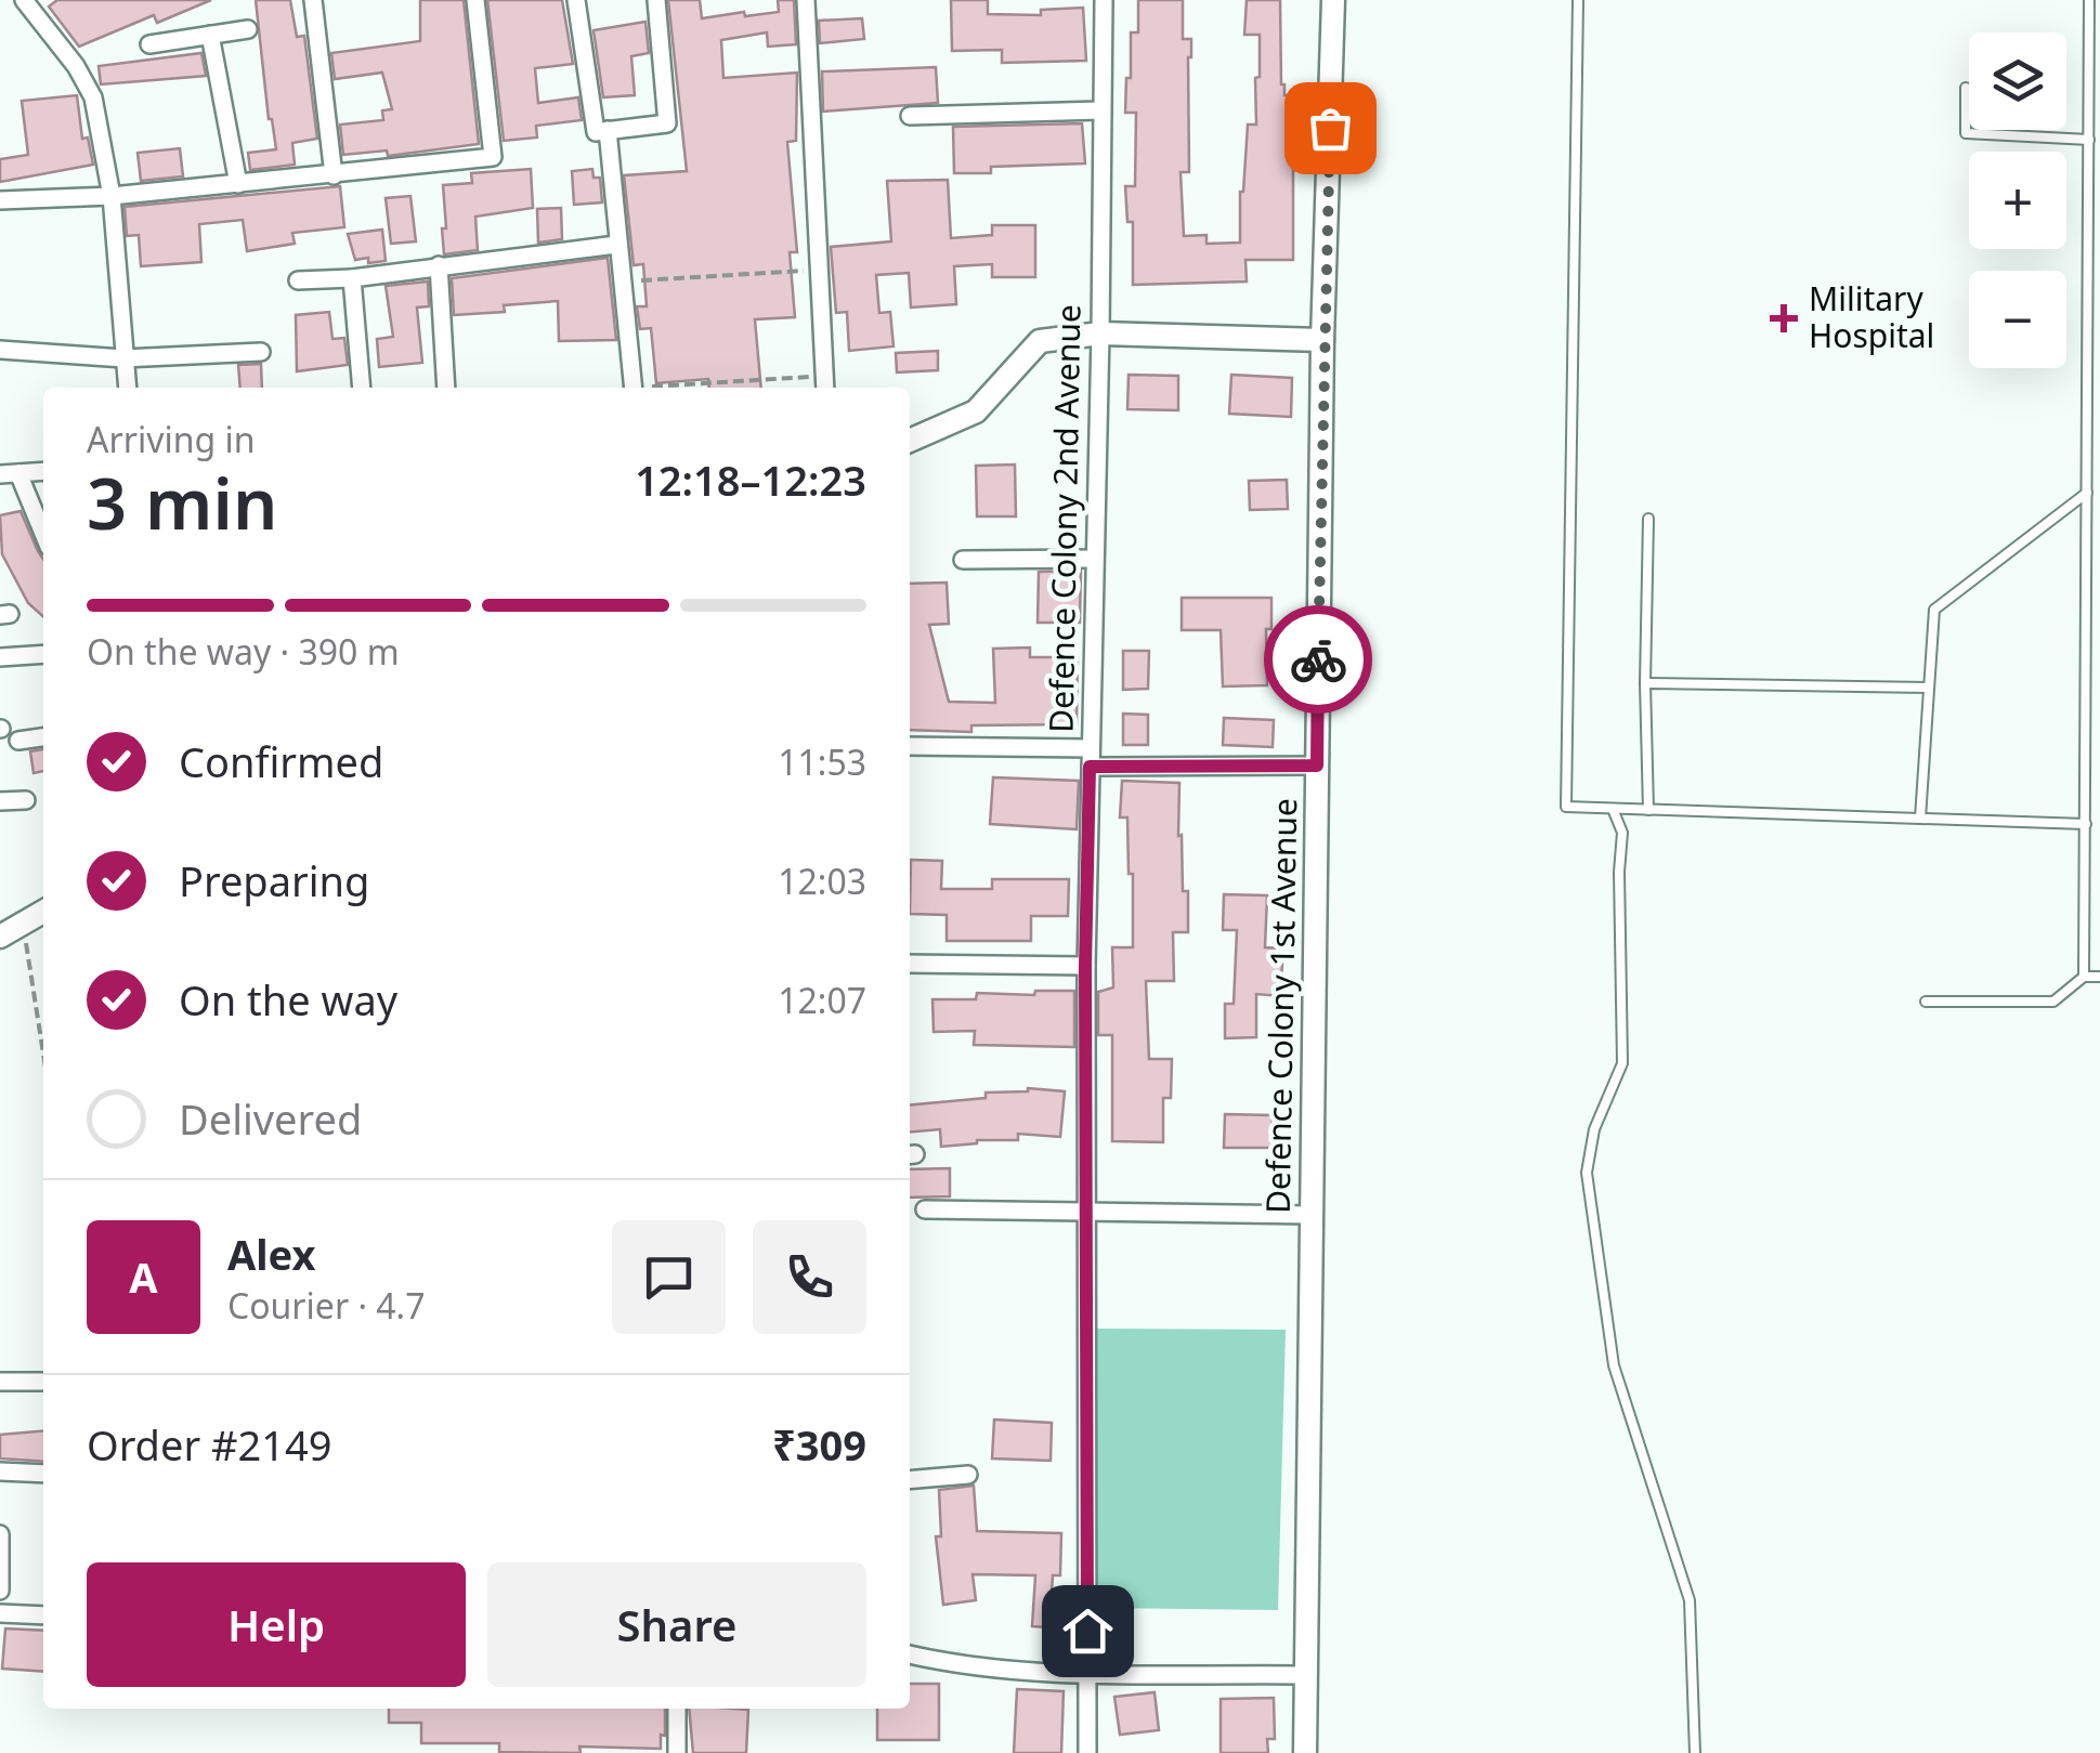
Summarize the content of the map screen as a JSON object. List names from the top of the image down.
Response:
{
  "streets": {
    "street": ["Defence Colony 2nd Avenue", "Defence Colony 1st Avenue"]
  },
  "places": {
    "health": ["Military Hospital"]
  },
  "page": {
    "map_buttons": ["+", "−"],
    "heading": ["3 min", "Arriving in", "12:18–12:23"],
    "panel": [
      "Alex",
      "Courier · 4.7",
      "Order #2149",
      "₹309"
    ],
    "bar": "On the way · 390 m",
    "list": [
      ["Confirmed", "11:53"],
      ["Preparing", "12:03"],
      ["On the way", "12:07"],
      "Delivered"
    ],
    "round": "A",
    "buttons": ["Help", "Share"]
  }
}
